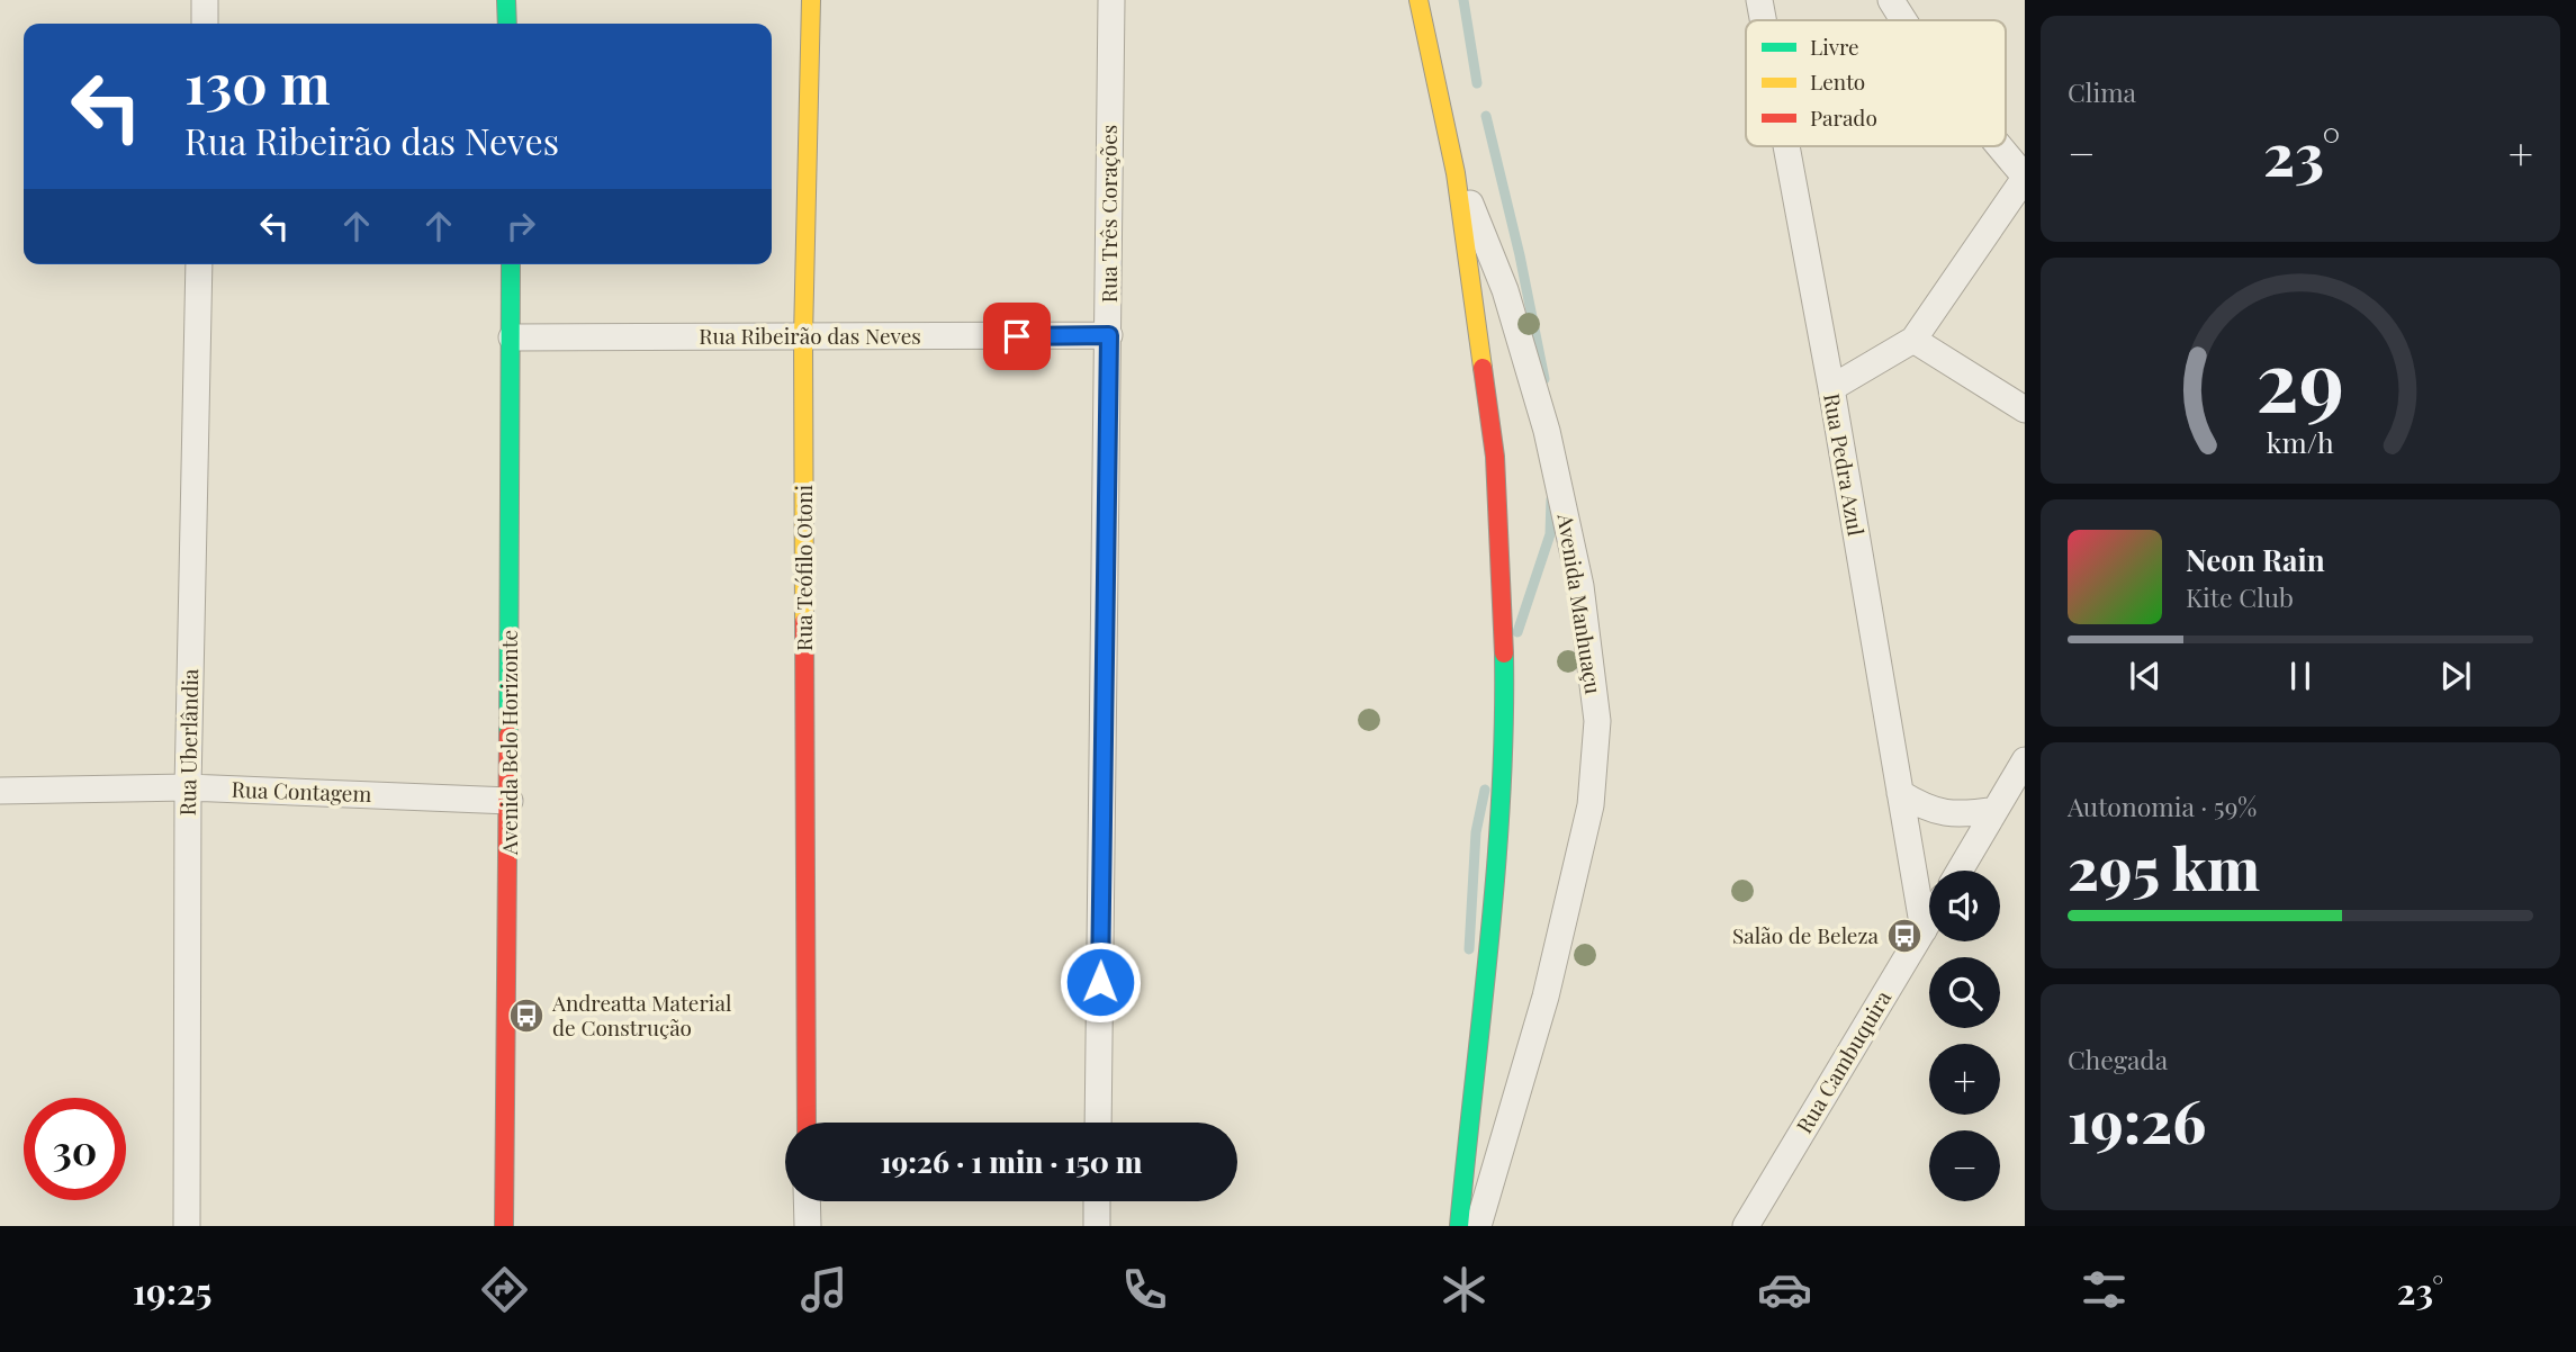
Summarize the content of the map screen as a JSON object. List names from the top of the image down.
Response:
{
  "streets": {
    "street": [
      "Rua Três Corações",
      "Rua Ribeirão das Neves",
      "Rua Pedra Azul",
      "Rua Teófilo Otoni",
      "Avenida Manhuaçu",
      "Rua Uberlândia",
      "Avenida Belo Horizonte",
      "Rua Contagem",
      "Rua Cambuquira"
    ]
  },
  "crossings": [
    ["Rua Três Corações", "Rua Ribeirão das Neves"],
    ["Rua Ribeirão das Neves", "Rua Teófilo Otoni"],
    ["Rua Ribeirão das Neves", "Avenida Belo Horizonte"],
    ["Rua Pedra Azul", "Rua Cambuquira"],
    ["Rua Uberlândia", "Rua Contagem"],
    ["Avenida Belo Horizonte", "Rua Contagem"]
  ],
  "places": {
    "bus stop": ["Salão de Beleza", "Andreatta Material de Construção"]
  },
  "legend": ["Livre", "Lento", "Parado"],
  "page": {
    "tile": [
      "Clima",
      ["Autonomia · 59%", "295 km"],
      ["Chegada", "19:26"]
    ],
    "turn": ["130 m", "Rua Ribeirão das Neves"],
    "heat": ["−", "23°", "+"],
    "song": ["Neon Rain", "Kite Club"],
    "map_buttons": ["+", "−"],
    "limit": "30",
    "trip": "19:26 · 1 min · 150 m",
    "tabs": ["19:25", "23°"],
    "gauge": ["29", "km/h"]
  }
}
